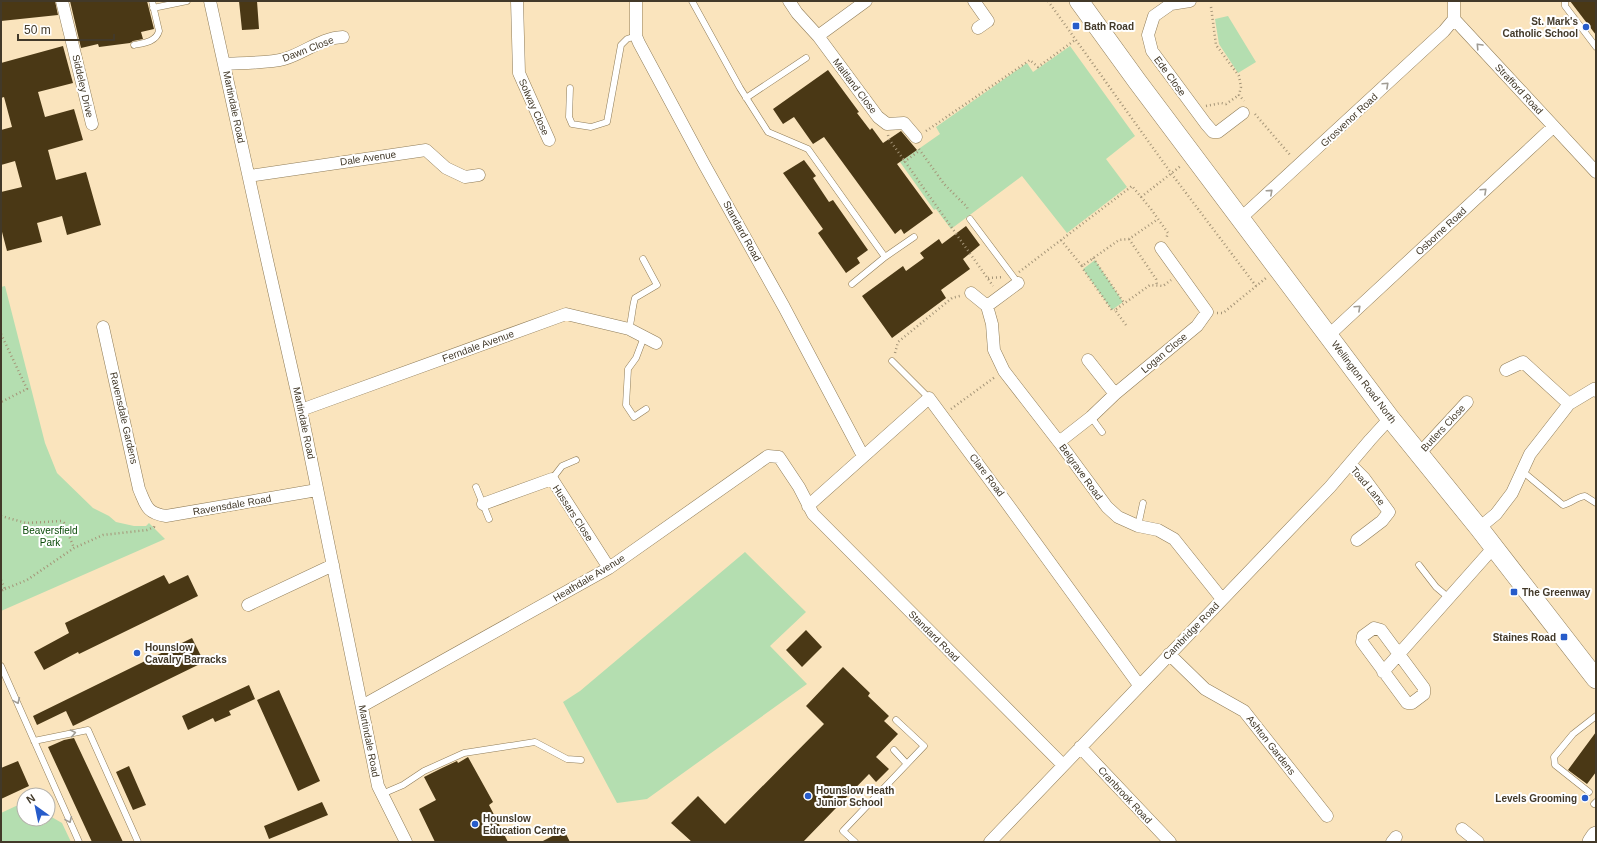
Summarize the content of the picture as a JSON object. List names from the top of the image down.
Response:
{
  "streets": {
    "main road": ["Wellington Road North"],
    "street": [
      "Dawn Close",
      "Ede Close",
      "Siddeley Drive",
      "Maitland Close",
      "Strafford Road",
      "Martindale Road",
      "Solway Close",
      "Grosvenor Road",
      "Dale Avenue",
      "Standard Road",
      "Osborne Road",
      "Ferndale Avenue",
      "Logan Close",
      "Ravensdale Gardens",
      "Butlers Close",
      "Belgrave Road",
      "Clare Road",
      "Toad Lane",
      "Ravensdale Road",
      "Hussars Close",
      "Heathdale Avenue",
      "Cambridge Road",
      "Ashton Gardens",
      "Cranbrook Road"
    ]
  },
  "crossings": [
    ["Dawn Close", "Martindale Road"],
    ["Strafford Road", "Grosvenor Road"],
    ["Strafford Road", "Osborne Road"],
    ["Martindale Road", "Dale Avenue"],
    ["Martindale Road", "Ferndale Avenue"],
    ["Martindale Road", "Ravensdale Road"],
    ["Martindale Road", "Heathdale Avenue"],
    ["Grosvenor Road", "Wellington Road North"],
    ["Standard Road", "Heathdale Avenue"],
    ["Standard Road", "Cambridge Road"],
    ["Osborne Road", "Wellington Road North"],
    ["Logan Close", "Belgrave Road"],
    ["Wellington Road North", "Butlers Close"],
    ["Wellington Road North", "Cambridge Road"],
    ["Ravensdale Gardens", "Ravensdale Road"],
    ["Belgrave Road", "Cambridge Road"],
    ["Clare Road", "Cambridge Road"],
    ["Toad Lane", "Cambridge Road"],
    ["Hussars Close", "Heathdale Avenue"],
    ["Cambridge Road", "Ashton Gardens"],
    ["Cambridge Road", "Cranbrook Road"]
  ],
  "one_way": ["Strafford Road", "Grosvenor Road", "Osborne Road"],
  "parks": ["Beaversfield Park"],
  "places": {
    "transit": ["Bath Road", "The Greenway", "Staines Road"],
    "other": [
      "St. Mark's Catholic School",
      "Hounslow Cavalry Barracks",
      "Hounslow Heath Junior School",
      "Levels Grooming",
      "Hounslow Education Centre"
    ]
  },
  "scale_bar": "50 m",
  "north": "top left"
}
